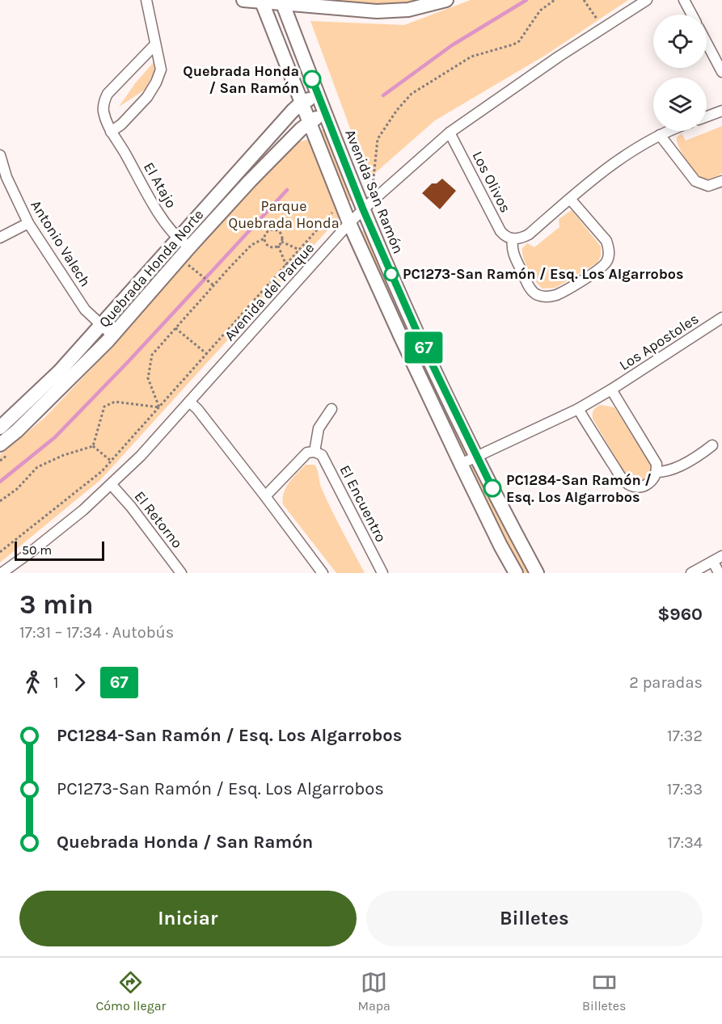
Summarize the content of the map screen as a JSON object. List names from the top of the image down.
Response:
{
  "streets": {
    "street": [
      "Los Olivos",
      "El Atajo",
      "Avenida San Ramón",
      "Antonio Valech",
      "Quebrada Honda Norte",
      "Avenida del Parque",
      "Los Apostoles",
      "El Encuentro",
      "El Retorno"
    ]
  },
  "crossings": [
    ["Los Olivos", "Avenida del Parque"],
    ["El Atajo", "Quebrada Honda Norte"],
    ["Avenida San Ramón", "Quebrada Honda Norte"],
    ["Avenida San Ramón", "Avenida del Parque"],
    ["Avenida San Ramón", "Los Apostoles"],
    ["Antonio Valech", "Quebrada Honda Norte"],
    ["Avenida del Parque", "El Retorno"]
  ],
  "parks": ["Parque Quebrada Honda"],
  "places": ["Quebrada Honda / San Ramón", "PC1273-San Ramón / Esq. Los Algarrobos", "PC1284-San Ramón / Esq. Los Algarrobos"],
  "lines": ["bus line 67"],
  "scale_bar": "50 m",
  "page": {
    "on_map": "67",
    "scale": "50 m",
    "heading": ["3 min", "17:31 – 17:34 · Autobús", "$960"],
    "legs": ["1", "67", "2 paradas"],
    "list": [
      {
        "name": "PC1284-San Ramón / Esq. Los Algarrobos",
        "value": "17:32"
      },
      {
        "name": "PC1273-San Ramón / Esq. Los Algarrobos",
        "value": "17:33"
      },
      {
        "name": "Quebrada Honda / San Ramón",
        "value": "17:34"
      }
    ],
    "buttons": ["Iniciar", "Billetes"],
    "tabs": ["Cómo llegar", "Mapa", "Billetes"]
  }
}
